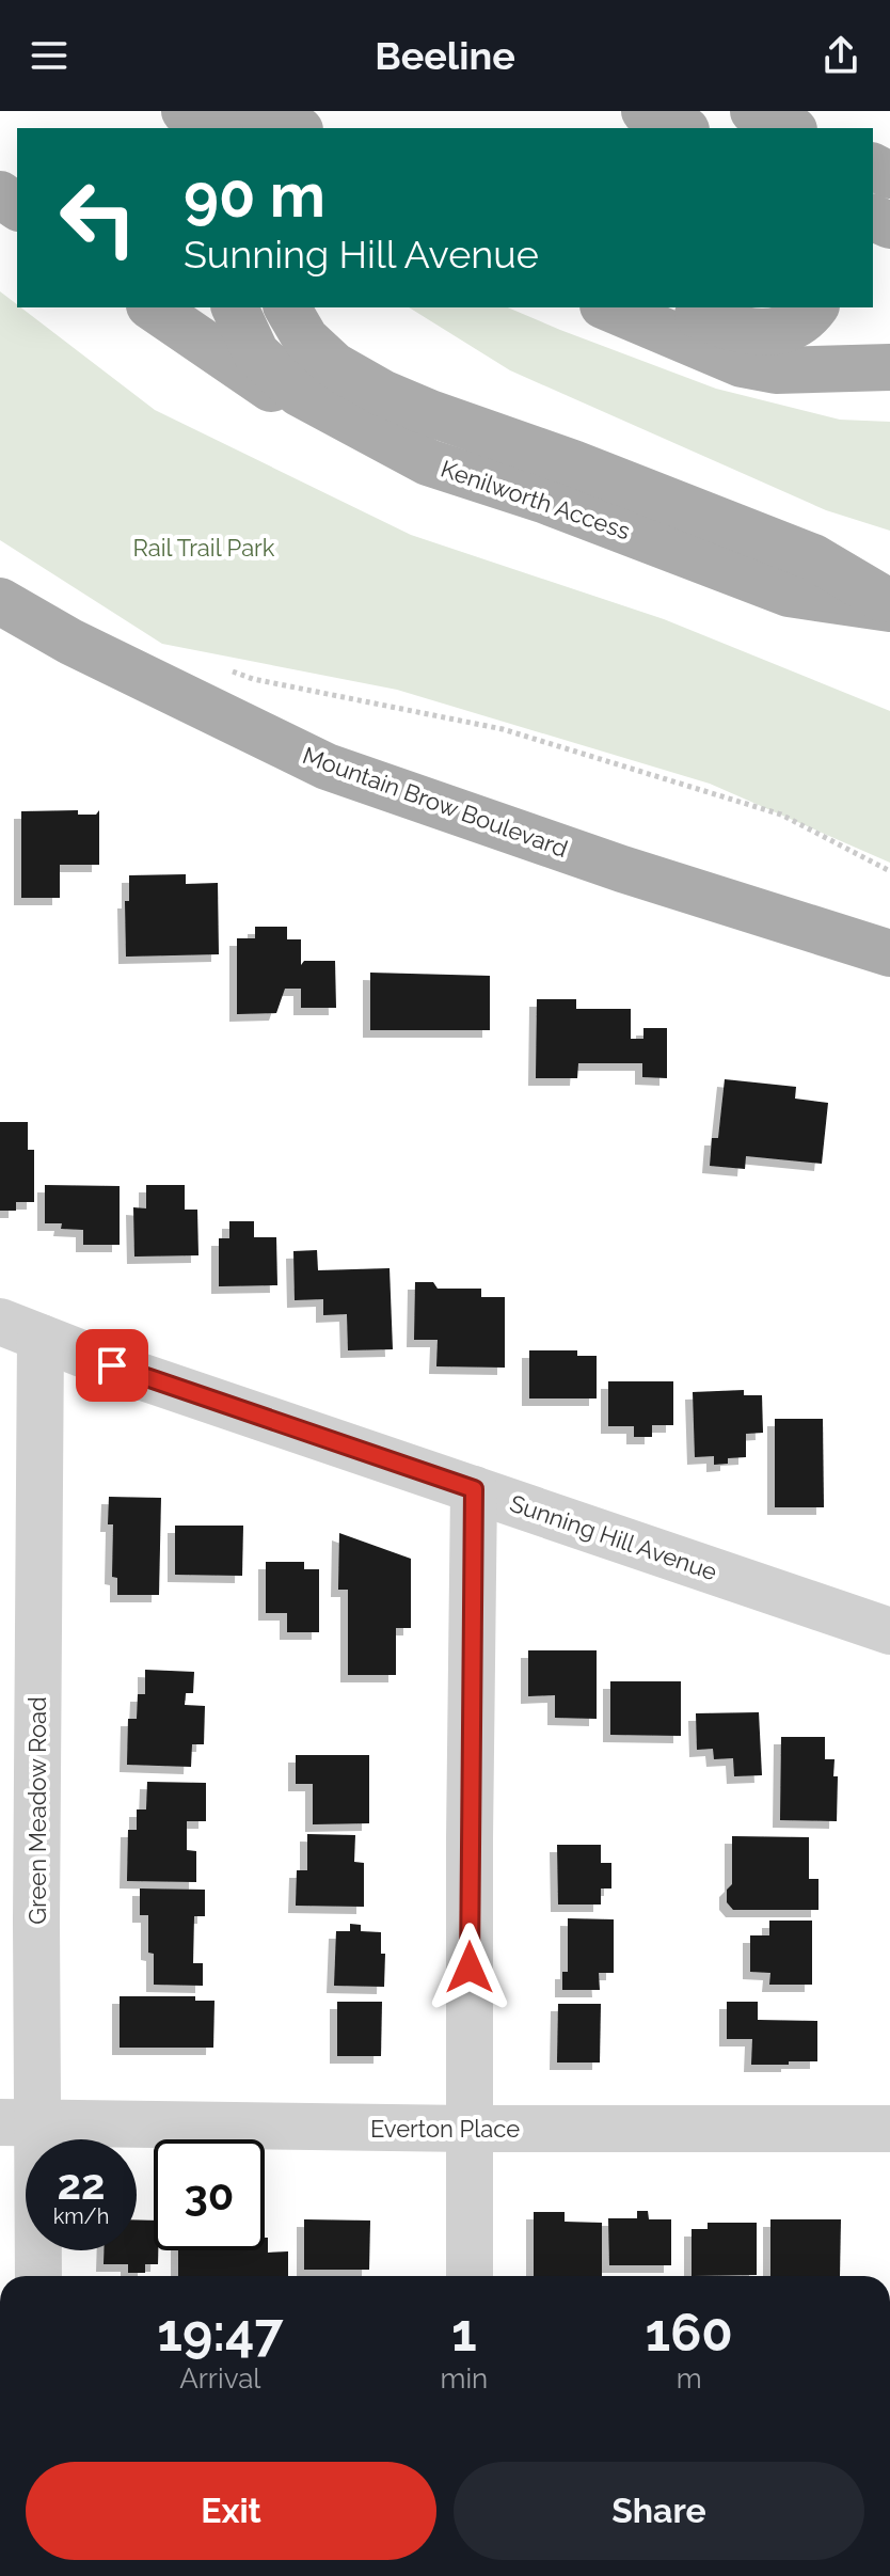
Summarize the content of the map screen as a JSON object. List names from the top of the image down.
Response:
{
  "streets": {
    "main road": ["Kenilworth Access", "Mountain Brow Boulevard"],
    "street": ["Sunning Hill Avenue", "Green Meadow Road", "Everton Place"]
  },
  "crossings": [
    ["Sunning Hill Avenue", "Green Meadow Road"],
    ["Green Meadow Road", "Everton Place"]
  ],
  "parks": ["Rail Trail Park"],
  "page": {
    "header": "Beeline",
    "turn": ["90 m", "Sunning Hill Avenue"],
    "speed": "22 km/h",
    "limit": "30",
    "eta": [
      "19:47",
      "Arrival",
      "1",
      "min",
      "160",
      "m"
    ],
    "buttons": ["Exit", "Share"]
  }
}
